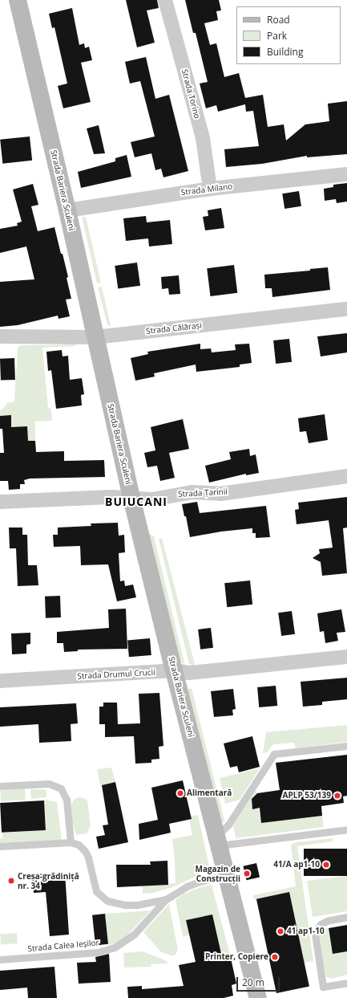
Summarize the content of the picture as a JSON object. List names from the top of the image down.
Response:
{
  "streets": {
    "main road": ["Strada Bariera Sculeni"],
    "street": [
      "Strada Torino",
      "Strada Milano",
      "Strada Călărași",
      "Strada Țarinii",
      "Strada Drumul Crucii"
    ],
    "lane": ["Strada Calea Ieșilor"]
  },
  "crossings": [
    ["Strada Torino", "Strada Milano"],
    ["Strada Milano", "Strada Bariera Sculeni"],
    ["Strada Bariera Sculeni", "Strada Călărași"],
    ["Strada Bariera Sculeni", "Strada Țarinii"],
    ["Strada Bariera Sculeni", "Strada Drumul Crucii"],
    ["Strada Bariera Sculeni", "Strada Calea Ieșilor"]
  ],
  "districts": ["BUIUCANI"],
  "places": [
    "Alimentară",
    "APLP 53/139",
    "41/A ap1-10",
    "Magazin de Construcții",
    "Creșa-grădiniță nr. 34",
    "41 ap1-10",
    "Printer, Copiere"
  ],
  "legend": ["Road", "Park", "Building"],
  "scale_bar": "20 m"
}
